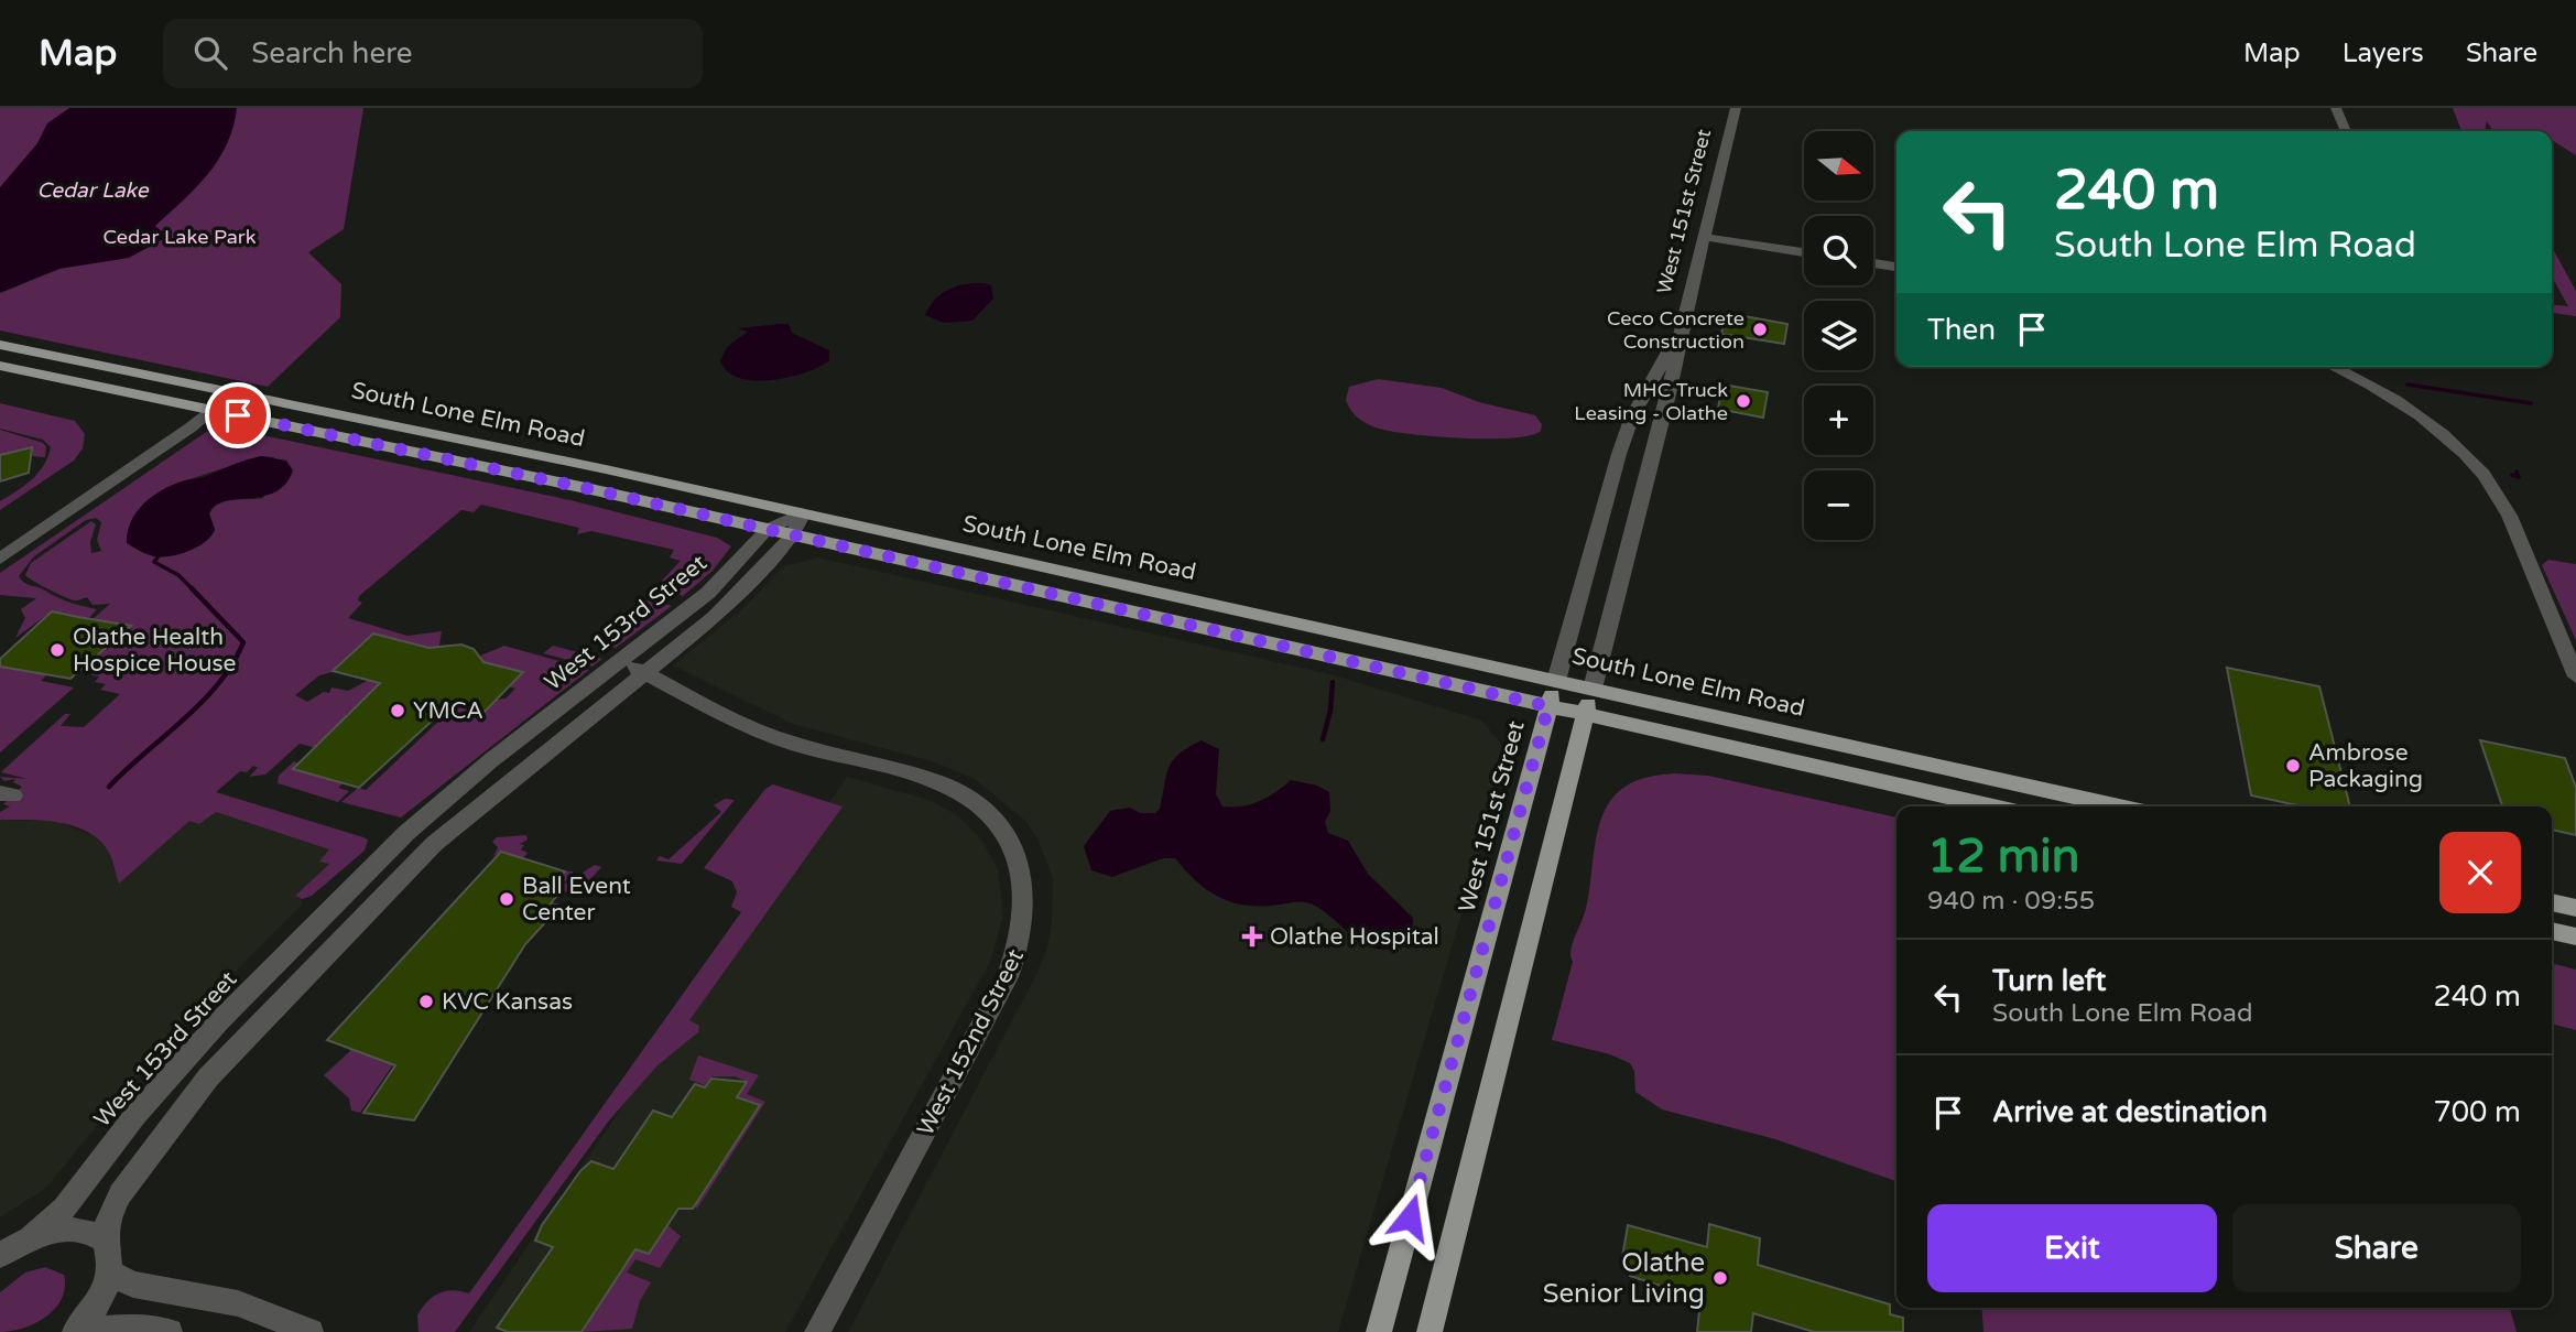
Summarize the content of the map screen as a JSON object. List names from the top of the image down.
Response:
{
  "streets": {
    "main road": ["West 151st Street", "South Lone Elm Road"],
    "street": ["West 153rd Street", "West 152nd Street"]
  },
  "crossings": [
    ["West 151st Street", "South Lone Elm Road"],
    ["South Lone Elm Road", "West 153rd Street"],
    ["West 153rd Street", "West 152nd Street"]
  ],
  "water": ["Cedar Lake"],
  "parks": ["Cedar Lake Park"],
  "places": {
    "other": [
      "Ceco Concrete Construction",
      "MHC Truck Leasing - Olathe",
      "Olathe Health Hospice House",
      "YMCA",
      "Ambrose Packaging",
      "Ball Event Center",
      "KVC Kansas",
      "Olathe Senior Living"
    ],
    "health": ["Olathe Hospital"]
  },
  "north": "right",
  "page": {
    "header": "Map",
    "search": "Search here",
    "nav": ["Map", "Layers", "Share"],
    "map_buttons": ["+", "−"],
    "turn": ["240 m", "South Lone Elm Road"],
    "then": "Then",
    "heading": ["12 min", "940 m · 09:55"],
    "list": [
      {
        "name": "Turn left",
        "note": "South Lone Elm Road",
        "value": "240 m"
      },
      {
        "name": "Arrive at destination",
        "value": "700 m"
      }
    ],
    "buttons": ["Exit", "Share"]
  }
}
